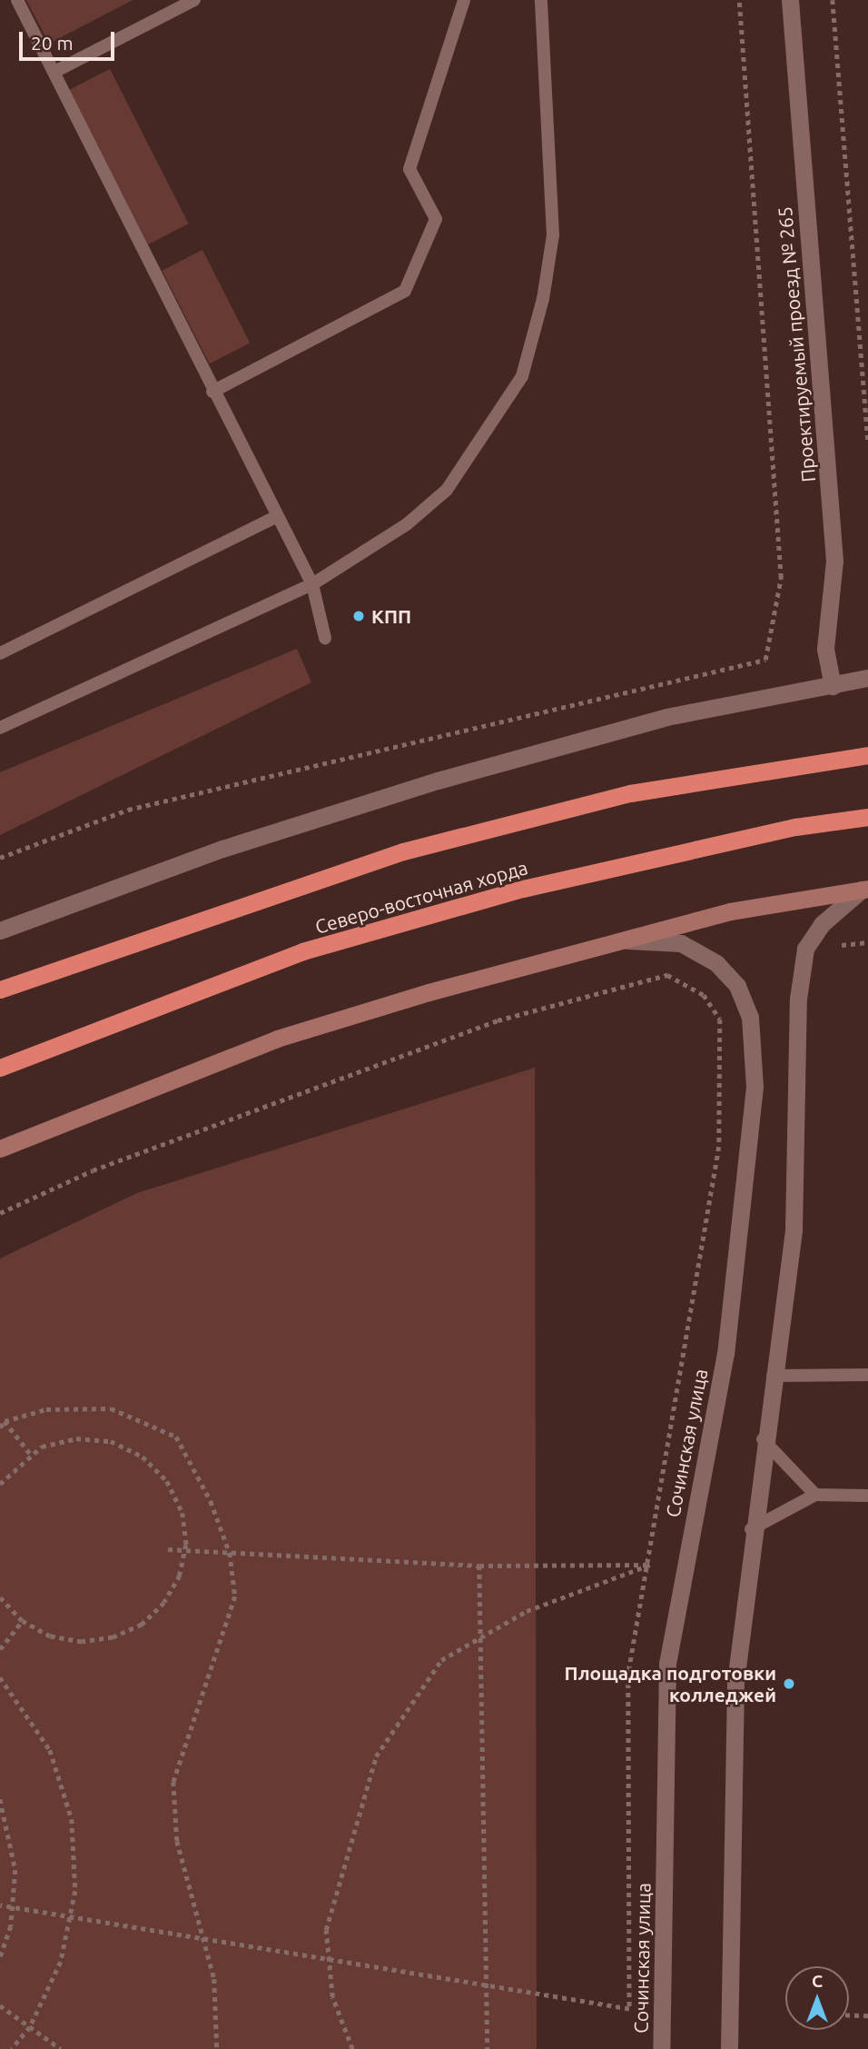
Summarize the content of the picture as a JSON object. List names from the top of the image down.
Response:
{
  "streets": {
    "highway": ["Северо-восточная хорда"],
    "street": ["Проектируемый проезд № 265", "Сочинская улица"]
  },
  "places": ["КПП", "Площадка подготовки колледжей"],
  "scale_bar": "20 m",
  "north": "top"
}
